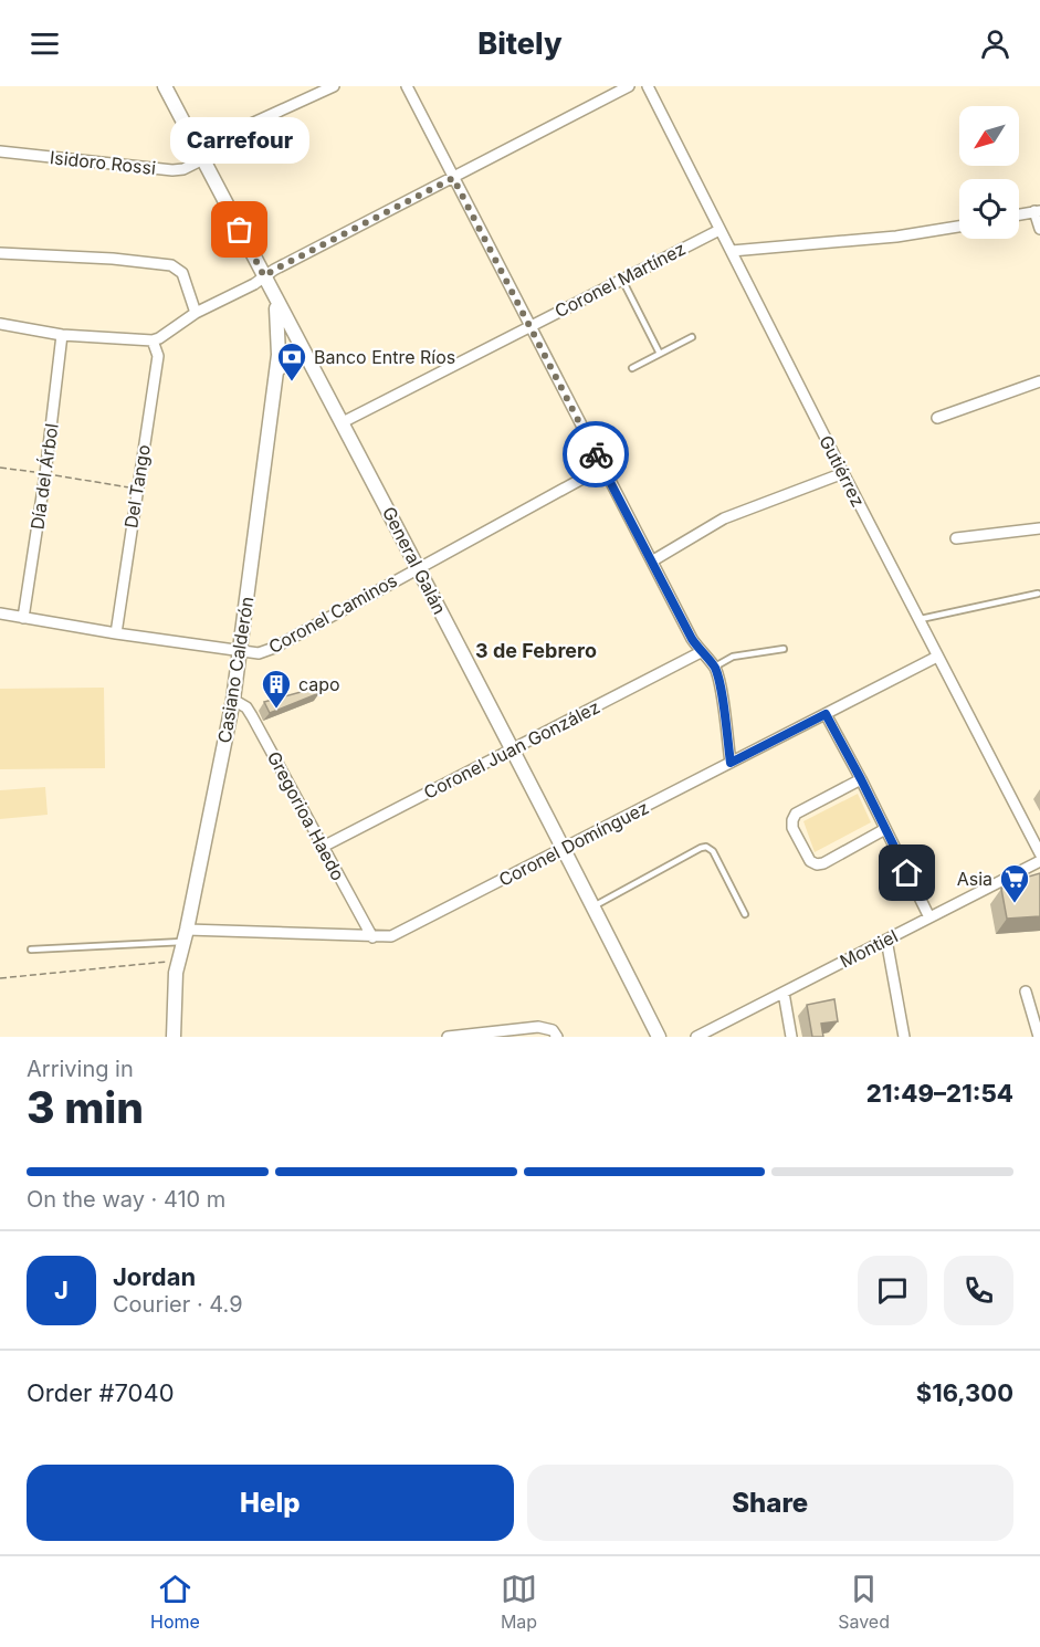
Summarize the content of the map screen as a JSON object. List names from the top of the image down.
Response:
{
  "streets": {
    "street": [
      "Isidoro Rossi",
      "Coronel Martínez",
      "Gutiérrez",
      "Día del Árbol",
      "Del Tango",
      "General Galán",
      "Coronel Caminos",
      "Casiano Calderón",
      "Coronel Juan González",
      "Gregorioa Haedo",
      "Coronel Domínguez",
      "Montiel"
    ]
  },
  "crossings": [
    ["Isidoro Rossi", "General Galán"],
    ["Coronel Martínez", "Gutiérrez"],
    ["Coronel Martínez", "General Galán"],
    ["Gutiérrez", "Coronel Domínguez"],
    ["Día del Árbol", "Coronel Caminos"],
    ["Del Tango", "Coronel Caminos"],
    ["General Galán", "Coronel Caminos"],
    ["General Galán", "Casiano Calderón"],
    ["General Galán", "Coronel Juan González"],
    ["General Galán", "Coronel Domínguez"],
    ["Coronel Caminos", "Casiano Calderón"],
    ["Casiano Calderón", "Gregorioa Haedo"],
    ["Casiano Calderón", "Coronel Domínguez"],
    ["Coronel Juan González", "Gregorioa Haedo"],
    ["Gregorioa Haedo", "Coronel Domínguez"]
  ],
  "districts": ["3 de Febrero"],
  "places": {
    "other": ["Carrefour"],
    "bank": ["Banco Entre Ríos"],
    "building": ["capo"],
    "supermarket": ["Asia"]
  },
  "north": "bottom left",
  "page": {
    "header": "Bitely",
    "bubble": "Carrefour",
    "heading": ["3 min", "Arriving in", "21:49–21:54"],
    "panel": [
      "Jordan",
      "Courier · 4.9",
      "Order #7040",
      "$16,300"
    ],
    "bar": "On the way · 410 m",
    "round": "J",
    "buttons": ["Help", "Share"],
    "tabs": ["Home", "Map", "Saved"]
  }
}
